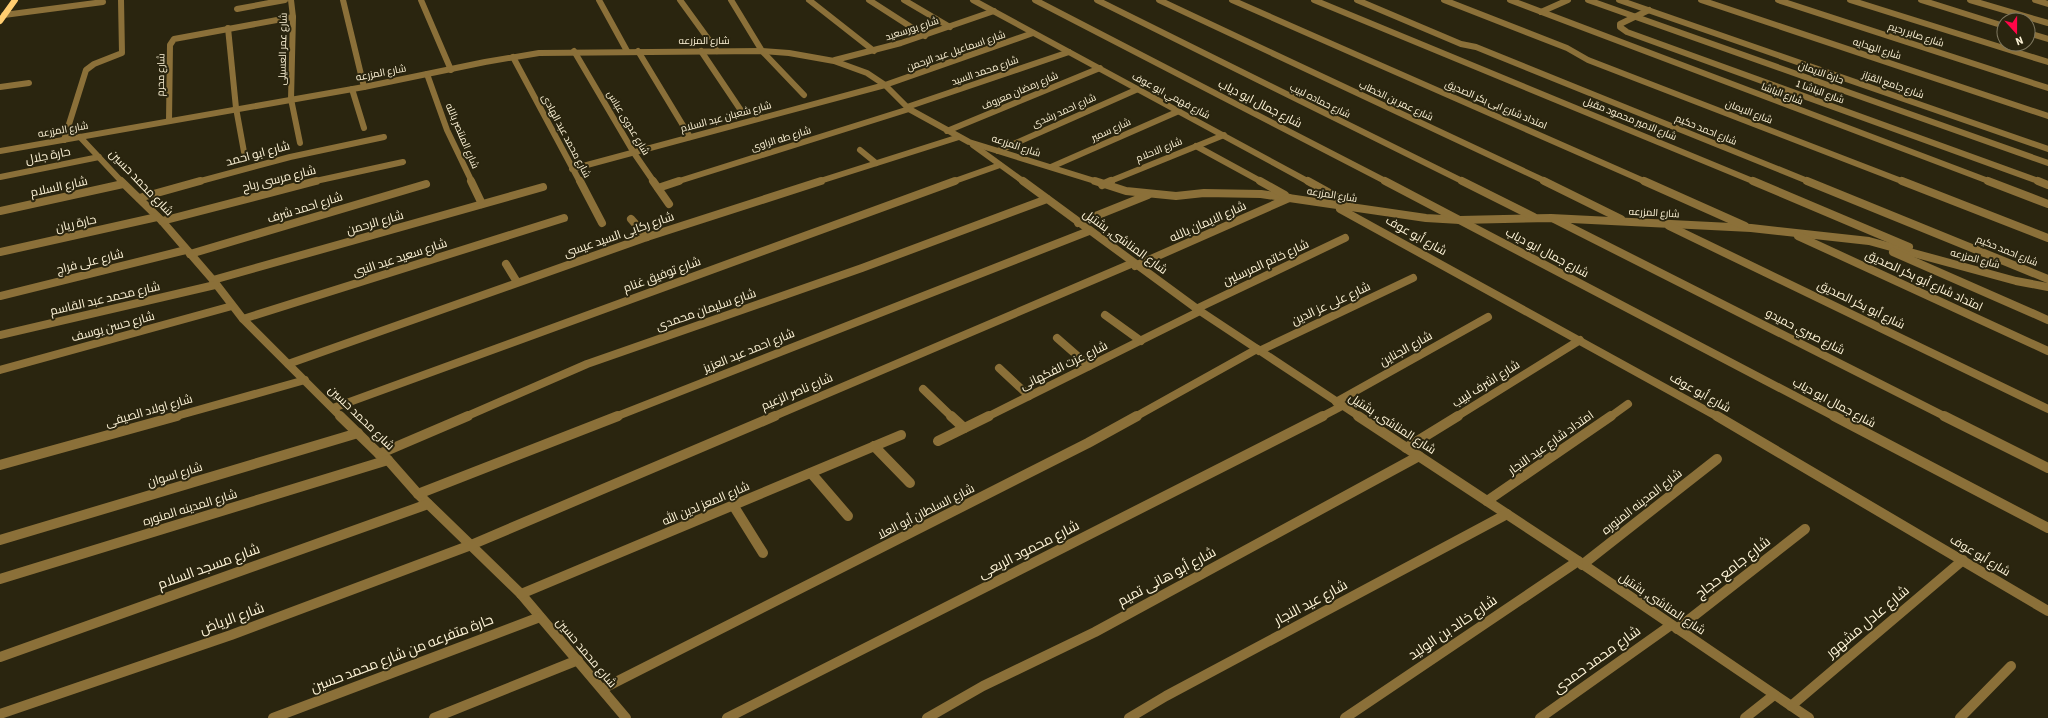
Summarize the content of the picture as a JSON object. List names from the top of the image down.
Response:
{
  "streets": {
    "street": [
      "شارع بورسعيد",
      "شارع صابر رحيم",
      "شارع المزرعه",
      "شارع عمر العسيلى",
      "شارع الهدايه",
      "شارع اسماعيل عبد الرحمن",
      "شارع محمد السيد",
      "حارة الايمان",
      "شارع محرم",
      "شارع جامع القزاز",
      "شارع رمضان معروف",
      "شارع الباشا 1",
      "شارع الباشا",
      "شارع فهمي ابو عوف",
      "شارع حماده لبيب",
      "شارع عمر بن الخطاب",
      "شارع جمال ابو دياب",
      "امتداد شارع ابى بكر الصديق",
      "شارع احمد رشدى",
      "شارع الايمان",
      "شارع شعبان عبد السلام",
      "شارع الامير محمود مقبل",
      "شارع عدوى عباس",
      "شارع سمير",
      "شارع احمد حكيم",
      "شارع المنتصر بالله",
      "شارع محمد عبد الهادى",
      "شارع طه الراوى",
      "شارع الاحلام",
      "شارع ابو احمد",
      "حارة جلال",
      "شارع مرسى رباح",
      "شارع محمد حسين",
      "شارع السلام",
      "شارع احمد شرف",
      "شارع الايمان بالله",
      "شارع الرحمن",
      "حارة ريان",
      "شارع ركابى السيد عيسى",
      "شارع أبو عوف",
      "شارع المناشى, بشتيل",
      "شارع سعيد عبد النبى",
      "شارع على فراج",
      "شارع خاتم المرسلين",
      "شارع توفيق غنام",
      "امتداد شارع أبو بكر الصديق",
      "شارع محمد عبد القاسم",
      "شارع على عز الدين",
      "شارع أبو بكر الصديق",
      "شارع سليمان محمدى",
      "شارع حسن يوسف",
      "شارع صبري حميدو",
      "شارع الجناين",
      "شارع احمد عبد العزيز",
      "شارع عزت الفكهانى",
      "شارع اشرف لبيب",
      "شارع ناصر الزعيم",
      "شارع اولاد الصيفى",
      "امتداد شارع عيد النجار",
      "شارع اسوان",
      "شارع المدينه المنوره",
      "شارع المعز لدين الله",
      "شارع السلطان أبو العلا",
      "شارع محمود الربعى",
      "شارع مسجد السلام",
      "شارع جامع حجاج",
      "شارع أبو هانى تميم",
      "شارع عيد النجار",
      "شارع الرياض",
      "شارع عادل مشهور",
      "شارع خالد بن الوليد",
      "حارة متفرعه من شارع محمد حسين",
      "شارع محمد حمدى"
    ]
  },
  "crossings": [
    ["شارع بورسعيد", "شارع المزرعه"],
    ["شارع بورسعيد", "شارع فهمي ابو عوف"],
    ["شارع المزرعه", "شارع عمر العسيلى"],
    ["شارع المزرعه", "شارع اسماعيل عبد الرحمن"],
    ["شارع المزرعه", "شارع محمد السيد"],
    ["شارع المزرعه", "شارع محرم"],
    ["شارع المزرعه", "شارع رمضان معروف"],
    ["شارع المزرعه", "شارع فهمي ابو عوف"],
    ["شارع المزرعه", "شارع حماده لبيب"],
    ["شارع المزرعه", "شارع عمر بن الخطاب"],
    ["شارع المزرعه", "شارع جمال ابو دياب"],
    ["شارع المزرعه", "امتداد شارع ابى بكر الصديق"],
    ["شارع المزرعه", "شارع احمد رشدى"],
    ["شارع المزرعه", "شارع شعبان عبد السلام"],
    ["شارع المزرعه", "شارع الامير محمود مقبل"],
    ["شارع المزرعه", "شارع عدوى عباس"],
    ["شارع المزرعه", "شارع سمير"],
    ["شارع المزرعه", "شارع المنتصر بالله"],
    ["شارع المزرعه", "شارع محمد عبد الهادى"],
    ["شارع المزرعه", "شارع طه الراوى"],
    ["شارع المزرعه", "شارع الاحلام"],
    ["شارع المزرعه", "شارع محمد حسين"],
    ["شارع المزرعه", "شارع الايمان بالله"],
    ["شارع المزرعه", "شارع ركابى السيد عيسى"],
    ["شارع المزرعه", "شارع أبو عوف"],
    ["شارع المزرعه", "شارع المناشى, بشتيل"],
    ["شارع المزرعه", "امتداد شارع أبو بكر الصديق"],
    ["شارع المزرعه", "شارع أبو بكر الصديق"],
    ["شارع المزرعه", "شارع صبري حميدو"],
    ["شارع اسماعيل عبد الرحمن", "شارع فهمي ابو عوف"],
    ["شارع اسماعيل عبد الرحمن", "شارع شعبان عبد السلام"],
    ["شارع محمد السيد", "شارع فهمي ابو عوف"],
    ["شارع محمد السيد", "شارع طه الراوى"],
    ["حارة الايمان", "شارع الباشا 1"],
    ["شارع جامع القزاز", "شارع الباشا 1"],
    ["شارع رمضان معروف", "شارع فهمي ابو عوف"],
    ["شارع فهمي ابو عوف", "شارع احمد رشدى"],
    ["شارع فهمي ابو عوف", "شارع سمير"],
    ["شارع فهمي ابو عوف", "شارع الاحلام"],
    ["شارع شعبان عبد السلام", "شارع عدوى عباس"],
    ["شارع شعبان عبد السلام", "شارع محمد عبد الهادى"],
    ["شارع عدوى عباس", "شارع طه الراوى"],
    ["شارع المنتصر بالله", "شارع الرحمن"],
    ["شارع ابو احمد", "شارع محمد حسين"],
    ["حارة جلال", "شارع محمد حسين"],
    ["شارع مرسى رباح", "شارع محمد حسين"],
    ["شارع مرسى رباح", "حارة ريان"],
    ["شارع محمد حسين", "شارع السلام"],
    ["شارع محمد حسين", "شارع احمد شرف"],
    ["شارع محمد حسين", "شارع الرحمن"],
    ["شارع محمد حسين", "حارة ريان"],
    ["شارع محمد حسين", "شارع ركابى السيد عيسى"],
    ["شارع محمد حسين", "شارع سعيد عبد النبى"],
    ["شارع محمد حسين", "شارع على فراج"],
    ["شارع محمد حسين", "شارع توفيق غنام"],
    ["شارع محمد حسين", "شارع محمد عبد القاسم"],
    ["شارع محمد حسين", "شارع سليمان محمدى"],
    ["شارع محمد حسين", "شارع حسن يوسف"],
    ["شارع محمد حسين", "شارع احمد عبد العزيز"],
    ["شارع محمد حسين", "شارع ناصر الزعيم"],
    ["شارع محمد حسين", "شارع اولاد الصيفى"],
    ["شارع محمد حسين", "شارع اسوان"],
    ["شارع محمد حسين", "شارع المدينه المنوره"],
    ["شارع محمد حسين", "شارع المعز لدين الله"],
    ["شارع محمد حسين", "شارع السلطان أبو العلا"],
    ["شارع محمد حسين", "شارع مسجد السلام"],
    ["شارع محمد حسين", "شارع الرياض"],
    ["شارع محمد حسين", "حارة متفرعه من شارع محمد حسين"],
    ["شارع احمد شرف", "شارع على فراج"],
    ["شارع الايمان بالله", "شارع المناشى, بشتيل"],
    ["شارع الايمان بالله", "شارع ناصر الزعيم"],
    ["شارع الرحمن", "شارع محمد عبد القاسم"],
    ["شارع أبو عوف", "شارع اشرف لبيب"],
    ["شارع أبو عوف", "شارع عادل مشهور"],
    ["شارع المناشى, بشتيل", "شارع خاتم المرسلين"],
    ["شارع المناشى, بشتيل", "شارع توفيق غنام"],
    ["شارع المناشى, بشتيل", "شارع على عز الدين"],
    ["شارع المناشى, بشتيل", "شارع سليمان محمدى"],
    ["شارع المناشى, بشتيل", "شارع الجناين"],
    ["شارع المناشى, بشتيل", "شارع احمد عبد العزيز"],
    ["شارع المناشى, بشتيل", "شارع عزت الفكهانى"],
    ["شارع المناشى, بشتيل", "شارع اشرف لبيب"],
    ["شارع المناشى, بشتيل", "شارع ناصر الزعيم"],
    ["شارع المناشى, بشتيل", "امتداد شارع عيد النجار"],
    ["شارع المناشى, بشتيل", "شارع المدينه المنوره"],
    ["شارع المناشى, بشتيل", "شارع السلطان أبو العلا"],
    ["شارع المناشى, بشتيل", "شارع محمود الربعى"],
    ["شارع المناشى, بشتيل", "شارع جامع حجاج"],
    ["شارع المناشى, بشتيل", "شارع أبو هانى تميم"],
    ["شارع المناشى, بشتيل", "شارع عيد النجار"],
    ["شارع المناشى, بشتيل", "شارع عادل مشهور"],
    ["شارع المناشى, بشتيل", "شارع خالد بن الوليد"],
    ["شارع المناشى, بشتيل", "شارع محمد حمدى"],
    ["شارع خاتم المرسلين", "شارع عزت الفكهانى"],
    ["شارع على عز الدين", "شارع السلطان أبو العلا"],
    ["شارع الجناين", "شارع محمود الربعى"],
    ["شارع ناصر الزعيم", "شارع الرياض"],
    ["شارع المدينه المنوره", "شارع خالد بن الوليد"],
    ["شارع جامع حجاج", "شارع محمد حمدى"]
  ],
  "north": "bottom"
}
